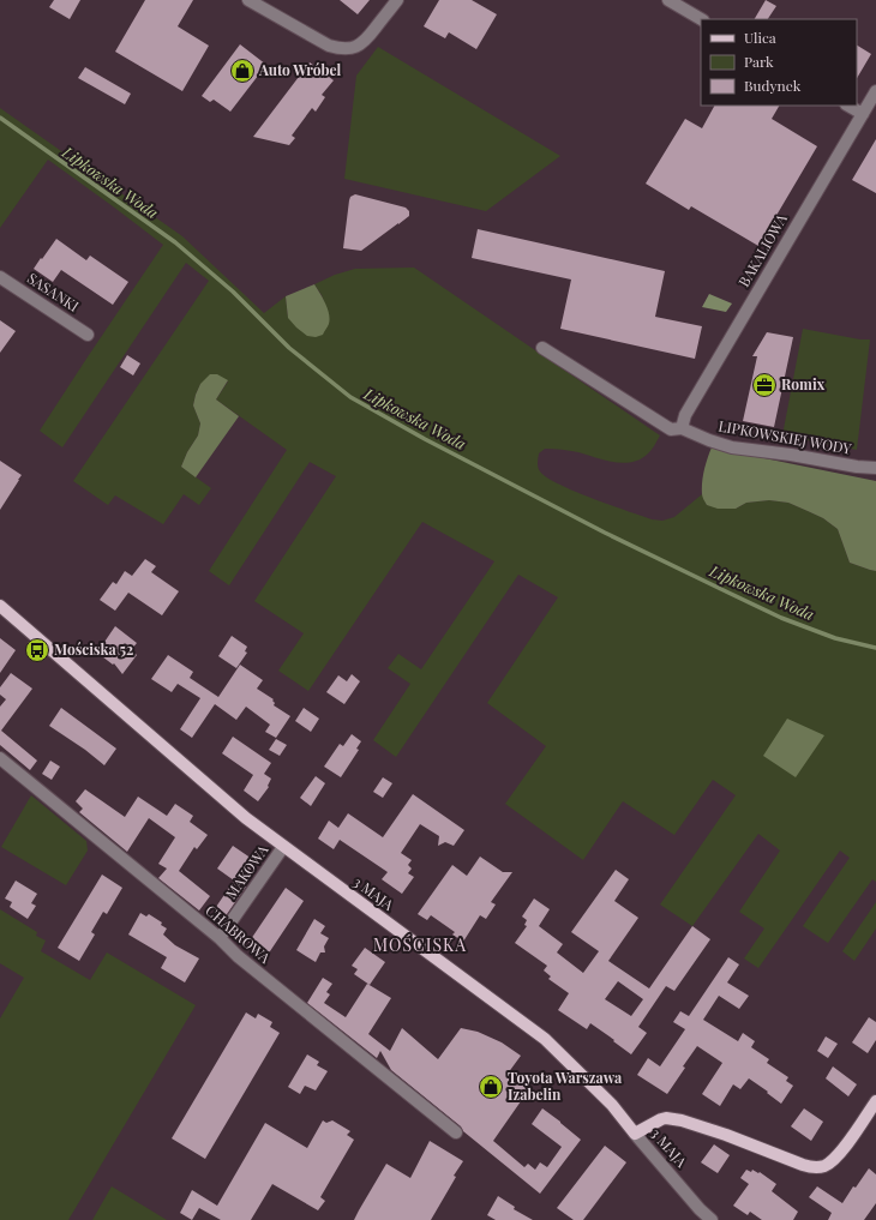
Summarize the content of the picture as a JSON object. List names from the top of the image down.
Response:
{
  "streets": {
    "main road": ["3 MAJA"],
    "street": [
      "BAKALIOWA",
      "SASANKI",
      "LIPKOWSKIEJ WODY",
      "MAKOWA",
      "CHABROWA"
    ]
  },
  "crossings": [
    ["BAKALIOWA", "LIPKOWSKIEJ WODY"],
    ["MAKOWA", "3 MAJA"],
    ["MAKOWA", "CHABROWA"]
  ],
  "districts": ["MOŚCISKA"],
  "water": ["Lipkowska Woda"],
  "places": {
    "shop": ["Auto Wróbel", "Toyota Warszawa Izabelin"],
    "office": ["Romix"],
    "bus stop": ["Mościska 52"]
  },
  "legend": ["Ulica", "Park", "Budynek"]
}
